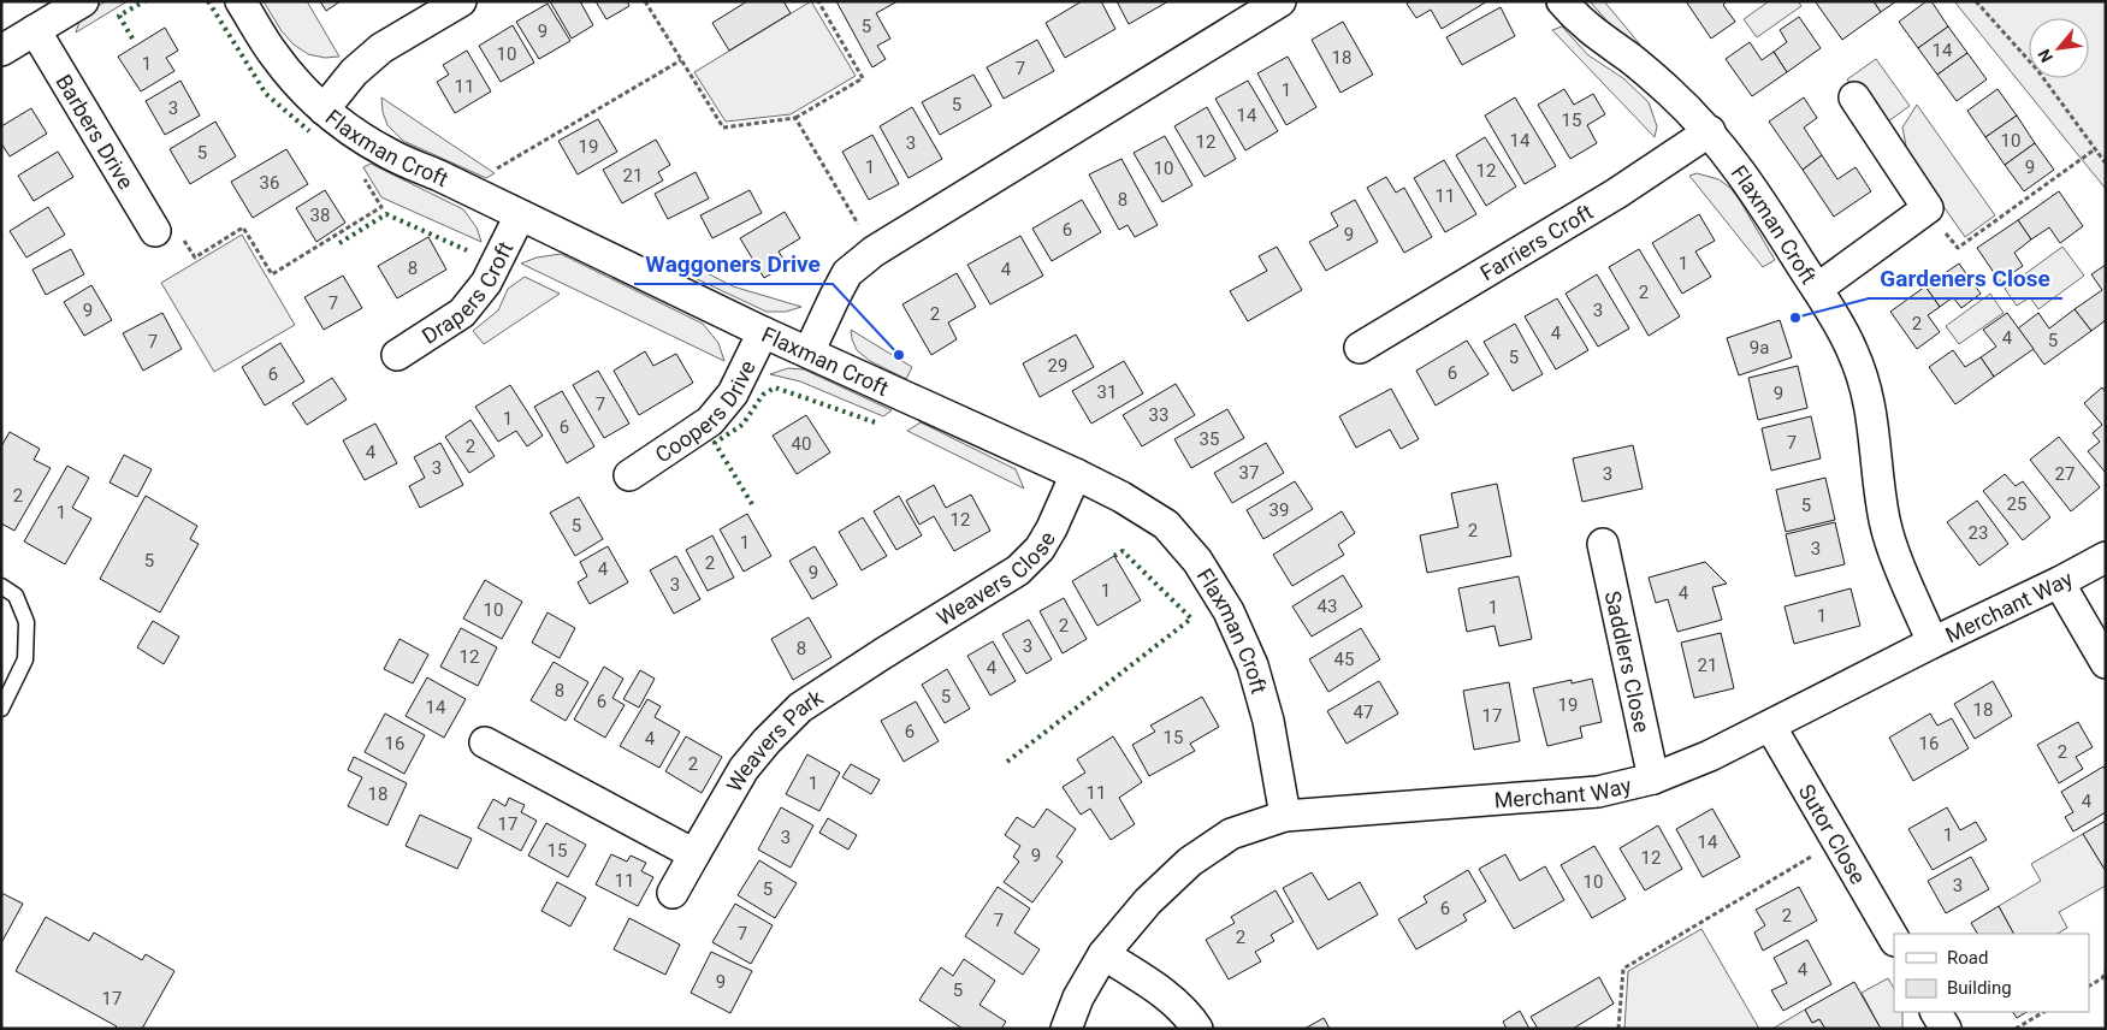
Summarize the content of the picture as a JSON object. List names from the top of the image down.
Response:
{
  "streets": {
    "street": [
      "Barbers Drive",
      "Flaxman Croft",
      "Farriers Croft",
      "Drapers Croft",
      "Coopers Drive",
      "Weavers Close",
      "Merchant Way",
      "Saddlers Close",
      "Weavers Park",
      "Sutor Close"
    ]
  },
  "crossings": [
    ["Flaxman Croft", "Farriers Croft"],
    ["Flaxman Croft", "Drapers Croft"],
    ["Flaxman Croft", "Coopers Drive"],
    ["Flaxman Croft", "Weavers Close"],
    ["Flaxman Croft", "Merchant Way"],
    ["Weavers Close", "Weavers Park"],
    ["Merchant Way", "Saddlers Close"],
    ["Merchant Way", "Sutor Close"]
  ],
  "places": ["Gardeners Close", "Waggoners Drive"],
  "house_numbers": [
    "5",
    "9",
    "14",
    "10",
    "18",
    "1",
    "7",
    "11",
    "1",
    "5",
    "3",
    "14",
    "15",
    "14",
    "10",
    "12",
    "3",
    "19",
    "5",
    "1",
    "9",
    "10",
    "12",
    "21",
    "36",
    "11",
    "8",
    "38",
    "6",
    "9",
    "1",
    "8",
    "4",
    "2",
    "7",
    "9",
    "3",
    "2",
    "2",
    "4",
    "4",
    "5",
    "7",
    "9a",
    "5",
    "29",
    "6",
    "6",
    "31",
    "9",
    "7",
    "33",
    "1",
    "6",
    "35",
    "7",
    "40",
    "2",
    "4",
    "3",
    "37",
    "3",
    "27",
    "2",
    "25",
    "5",
    "39",
    "1",
    "12",
    "5",
    "2",
    "23",
    "1",
    "3",
    "5",
    "2",
    "4",
    "9",
    "3",
    "1",
    "4",
    "43",
    "1",
    "10",
    "1",
    "2",
    "3",
    "8",
    "12",
    "45",
    "21",
    "4",
    "8",
    "5",
    "6",
    "19",
    "14",
    "18",
    "47",
    "17",
    "6",
    "15",
    "4",
    "16",
    "16",
    "2",
    "2",
    "1",
    "11",
    "18",
    "4",
    "17",
    "1",
    "3",
    "14",
    "15",
    "9",
    "12",
    "11",
    "10",
    "3",
    "5",
    "6",
    "2",
    "7",
    "7",
    "2",
    "4",
    "9",
    "5",
    "17"
  ],
  "legend": ["Road", "Building"],
  "north": "bottom left"
}
